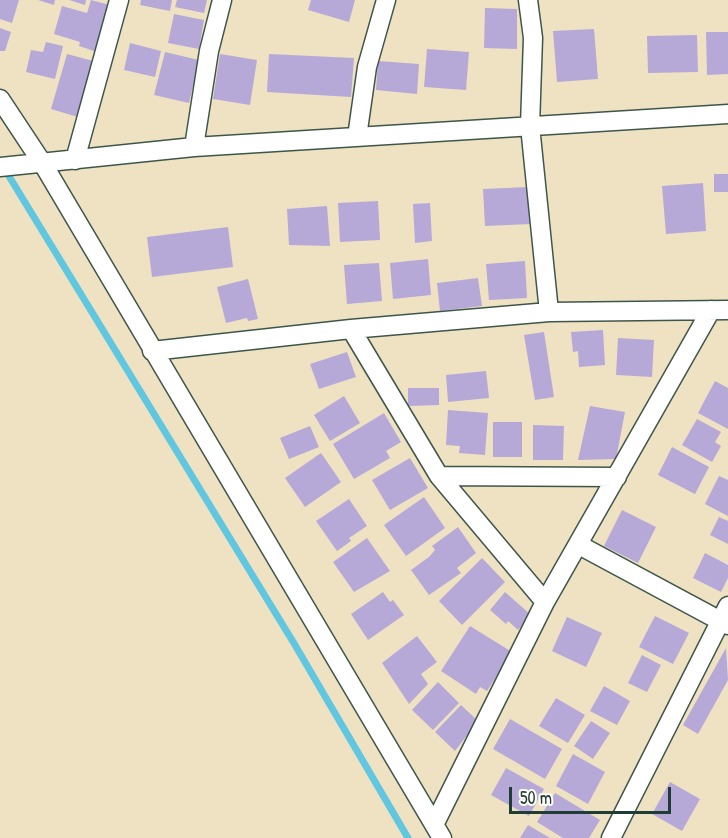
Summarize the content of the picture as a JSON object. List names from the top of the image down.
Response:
{
  "scale_bar": "50 m"
}
